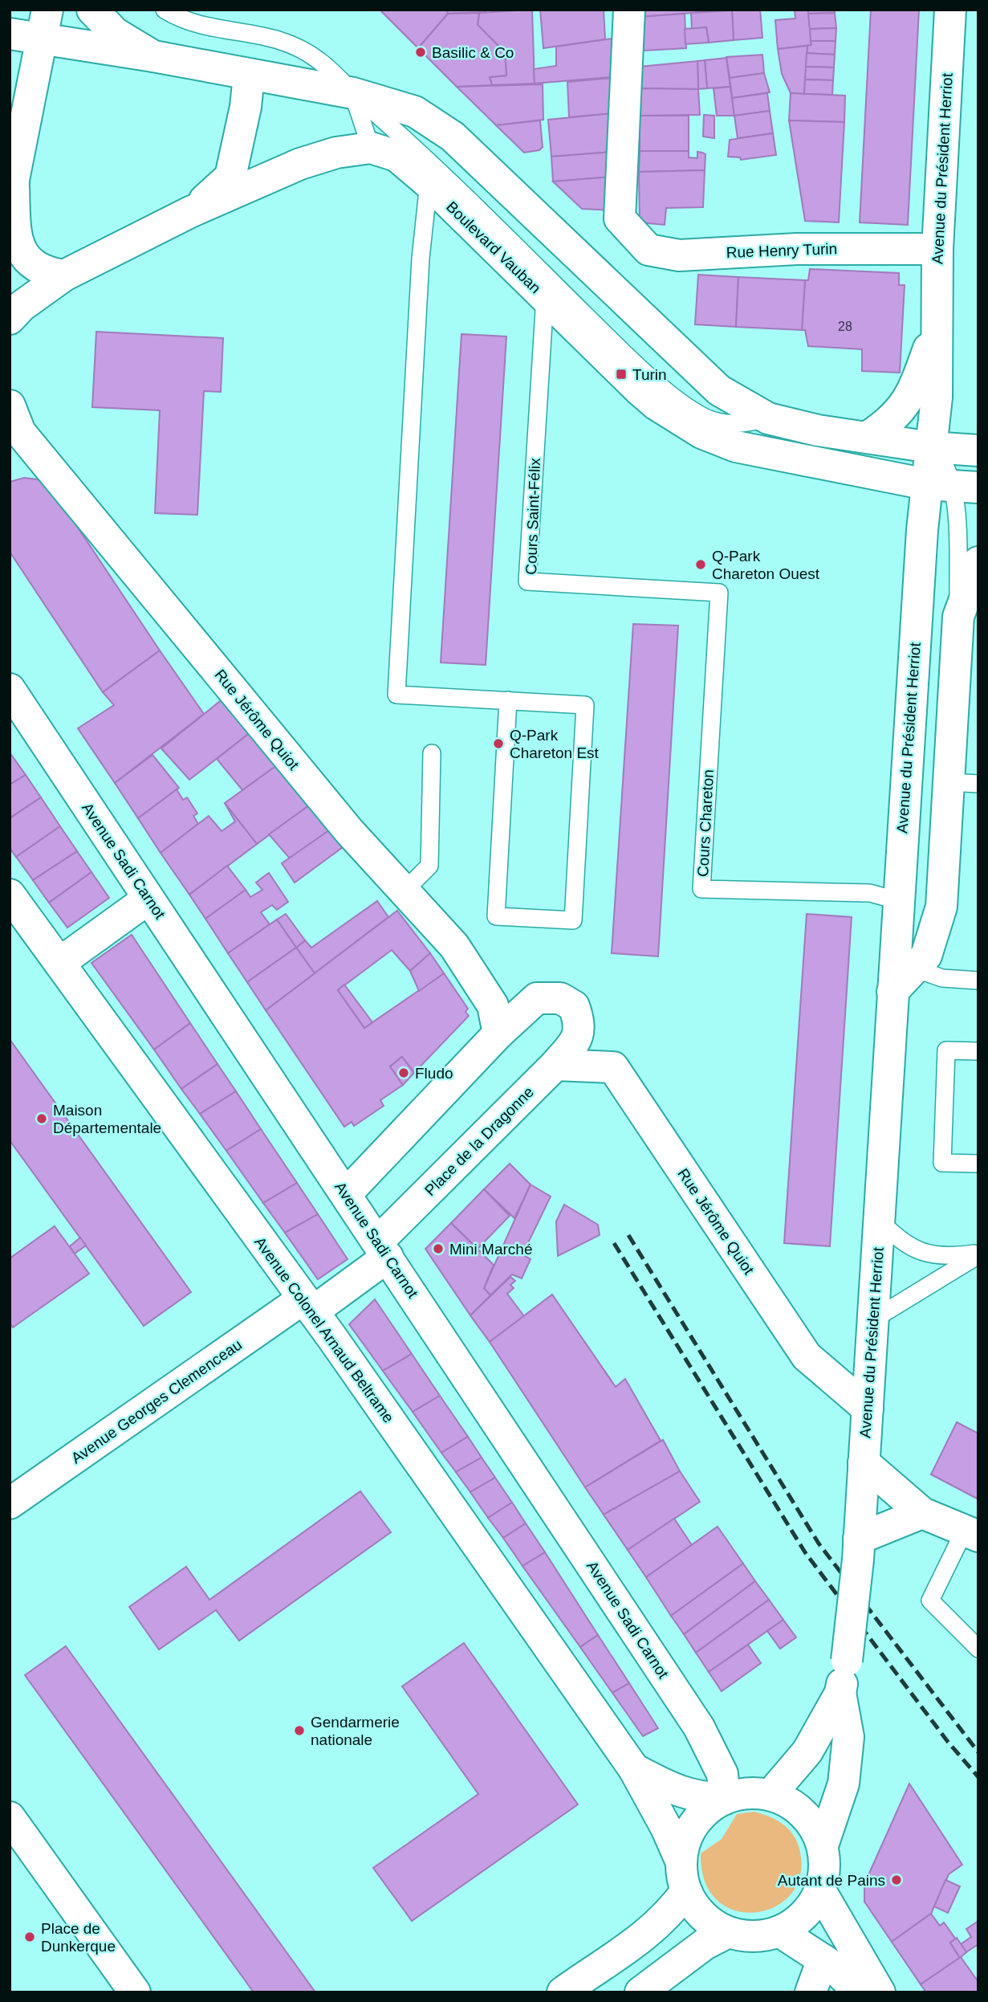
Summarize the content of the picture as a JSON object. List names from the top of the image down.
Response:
{
  "streets": {
    "main road": [
      "Avenue du Président Herriot",
      "Boulevard Vauban",
      "Rue Henry Turin",
      "Rue Jérôme Quiot",
      "Avenue Sadi Carnot",
      "Place de la Dragonne",
      "Avenue Colonel Arnaud Beltrame",
      "Avenue Georges Clemenceau"
    ],
    "lane": ["Cours Saint-Félix", "Cours Chareton"]
  },
  "crossings": [
    ["Avenue du Président Herriot", "Boulevard Vauban"],
    ["Avenue du Président Herriot", "Rue Henry Turin"],
    ["Avenue du Président Herriot", "Rue Jérôme Quiot"],
    ["Avenue du Président Herriot", "Cours Chareton"],
    ["Avenue du Président Herriot", "Avenue Sadi Carnot"],
    ["Avenue du Président Herriot", "Avenue Colonel Arnaud Beltrame"],
    ["Boulevard Vauban", "Cours Saint-Félix"],
    ["Cours Saint-Félix", "Cours Chareton"],
    ["Rue Jérôme Quiot", "Place de la Dragonne"],
    ["Avenue Sadi Carnot", "Place de la Dragonne"],
    ["Avenue Sadi Carnot", "Avenue Colonel Arnaud Beltrame"],
    ["Place de la Dragonne", "Avenue Colonel Arnaud Beltrame"],
    ["Place de la Dragonne", "Avenue Georges Clemenceau"],
    ["Avenue Colonel Arnaud Beltrame", "Avenue Georges Clemenceau"]
  ],
  "places": {
    "other": [
      "Basilic & Co",
      "Q-Park Chareton Ouest",
      "Q-Park Chareton Est",
      "Fludo",
      "Maison Départementale",
      "Mini Marché",
      "Gendarmerie nationale",
      "Autant de Pains",
      "Place de Dunkerque"
    ],
    "transit": ["Turin"]
  },
  "house_numbers": ["28"]
}
